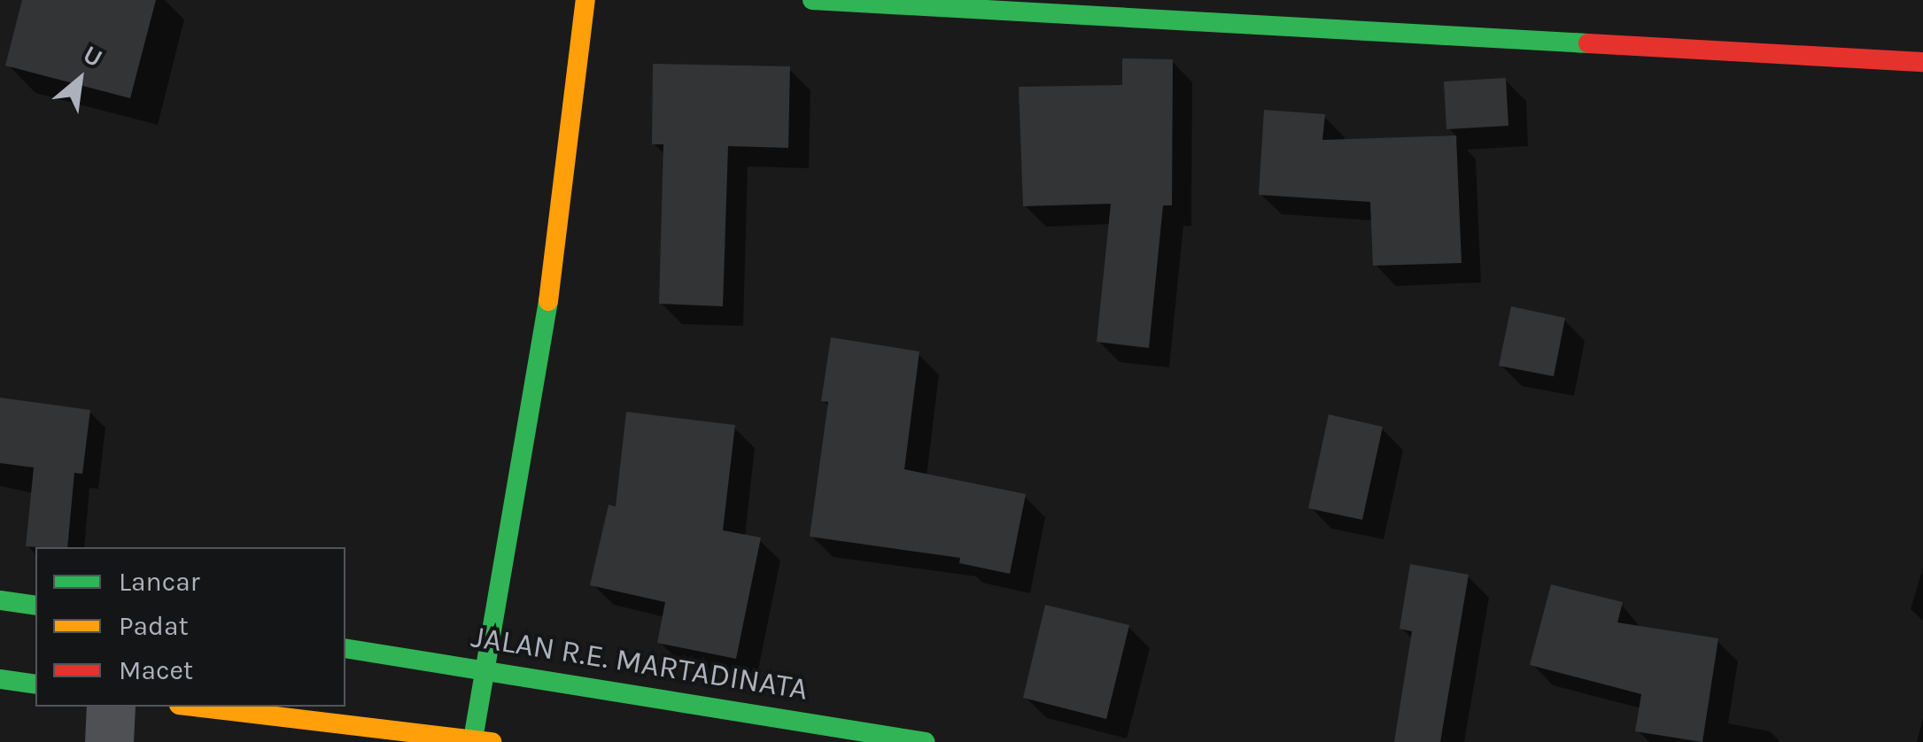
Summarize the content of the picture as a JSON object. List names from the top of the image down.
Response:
{
  "streets": {
    "main road": ["JALAN R.E. MARTADINATA"]
  },
  "legend": ["Lancar", "Padat", "Macet"],
  "north": "top right"
}
